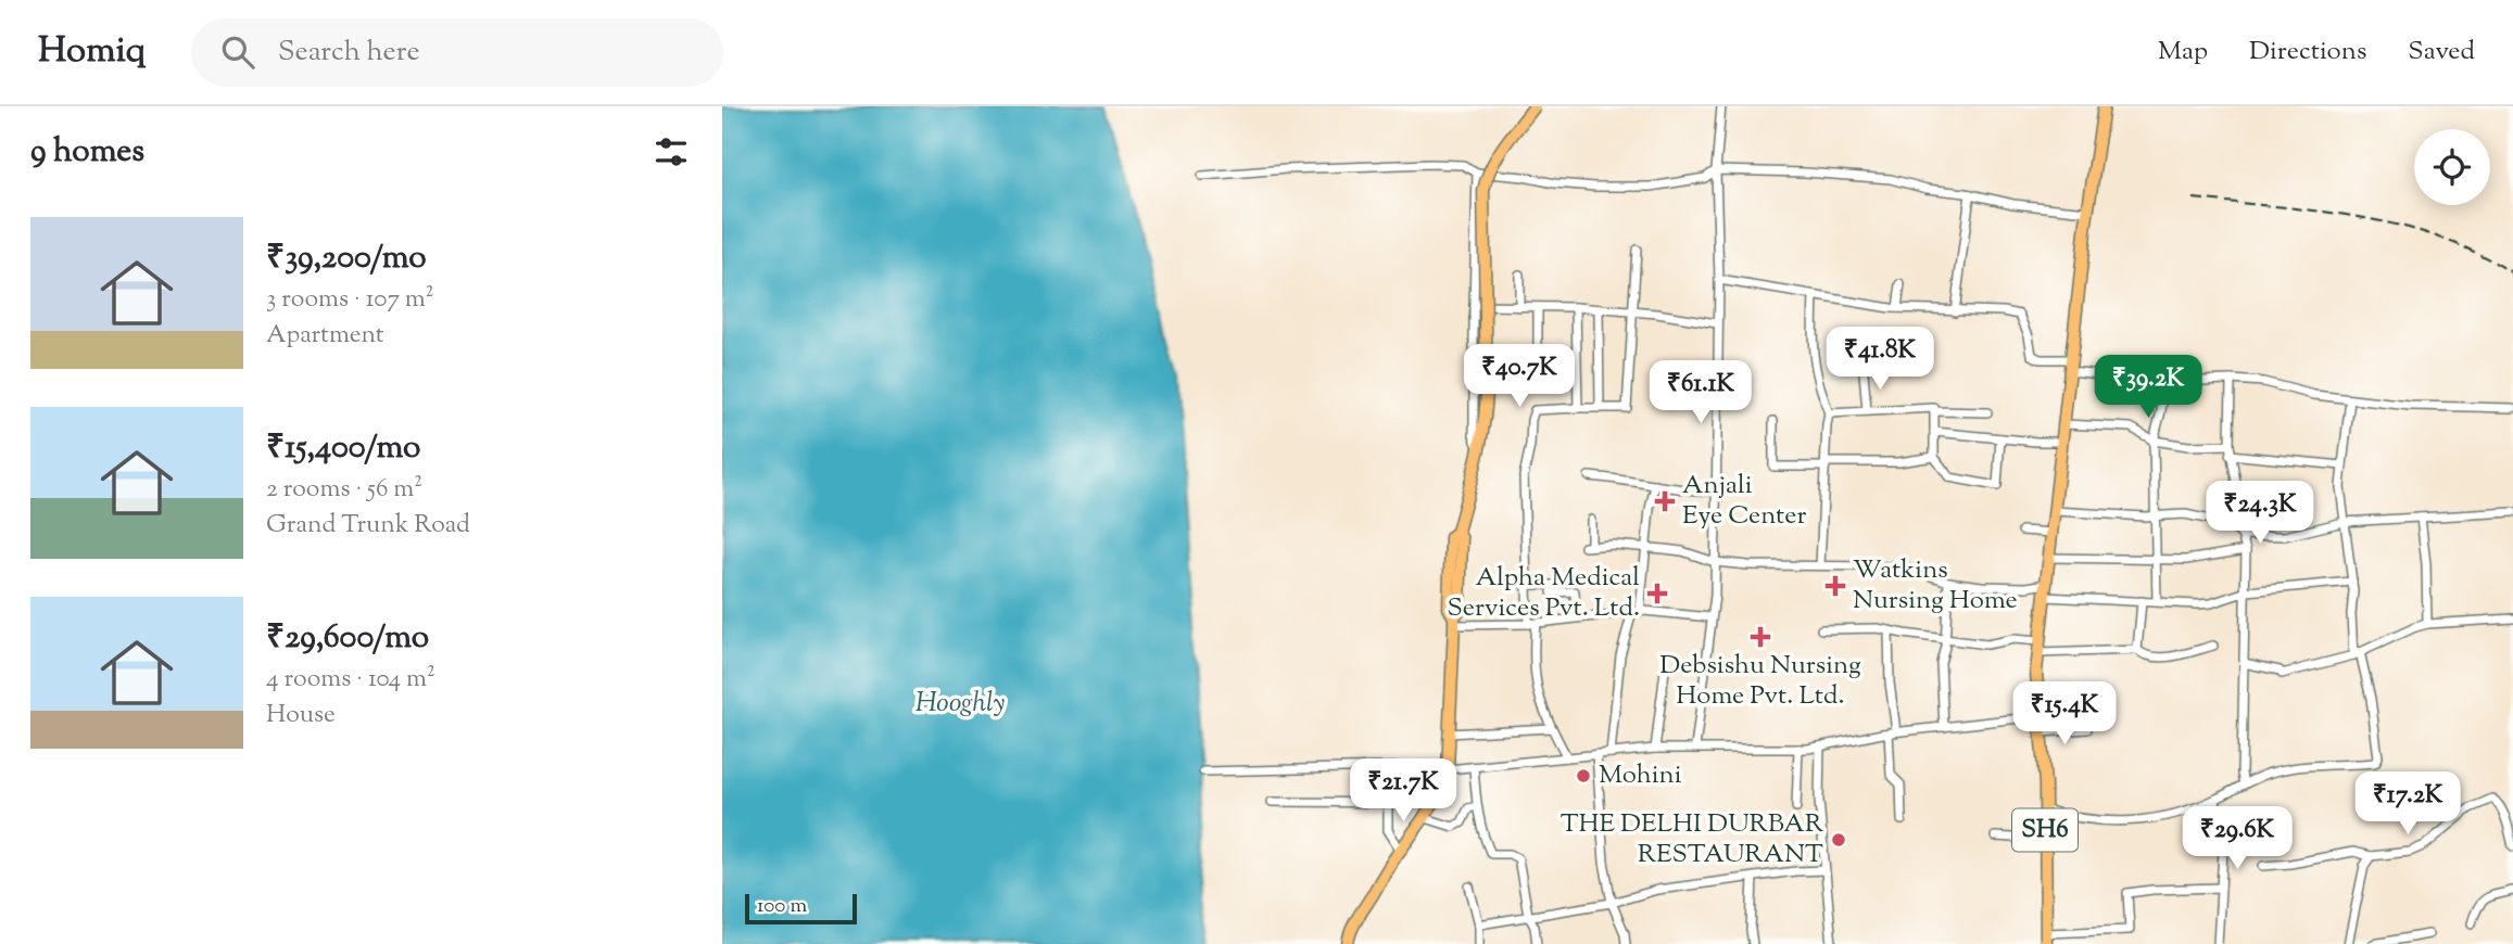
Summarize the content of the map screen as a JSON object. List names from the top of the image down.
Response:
{
  "streets": {
    "main road": ["SH6"]
  },
  "water": ["Hooghly"],
  "places": {
    "health": [
      "Anjali Eye Center",
      "Watkins Nursing Home",
      "Alpha Medical Services Pvt. Ltd.",
      "Debsishu Nursing Home Pvt. Ltd."
    ],
    "other": ["Mohini", "THE DELHI DURBAR RESTAURANT"]
  },
  "scale_bar": "100 m",
  "page": {
    "header": "Homiq",
    "search": "Search here",
    "nav": ["Map", "Directions", "Saved"],
    "heading": "9 homes",
    "list": [
      {
        "name": "₹39,200/mo",
        "note": "3 rooms · 107 m² · Apartment"
      },
      {
        "name": "₹15,400/mo",
        "note": "2 rooms · 56 m² · Grand Trunk Road"
      },
      {
        "name": "₹29,600/mo",
        "note": "4 rooms · 104 m² · House"
      }
    ],
    "price": [
      "₹41.8K",
      "₹40.7K",
      "₹39.2K",
      "₹61.1K",
      "₹24.3K",
      "₹15.4K",
      "₹21.7K",
      "₹17.2K",
      "₹29.6K"
    ],
    "scale": "100 m"
  }
}
